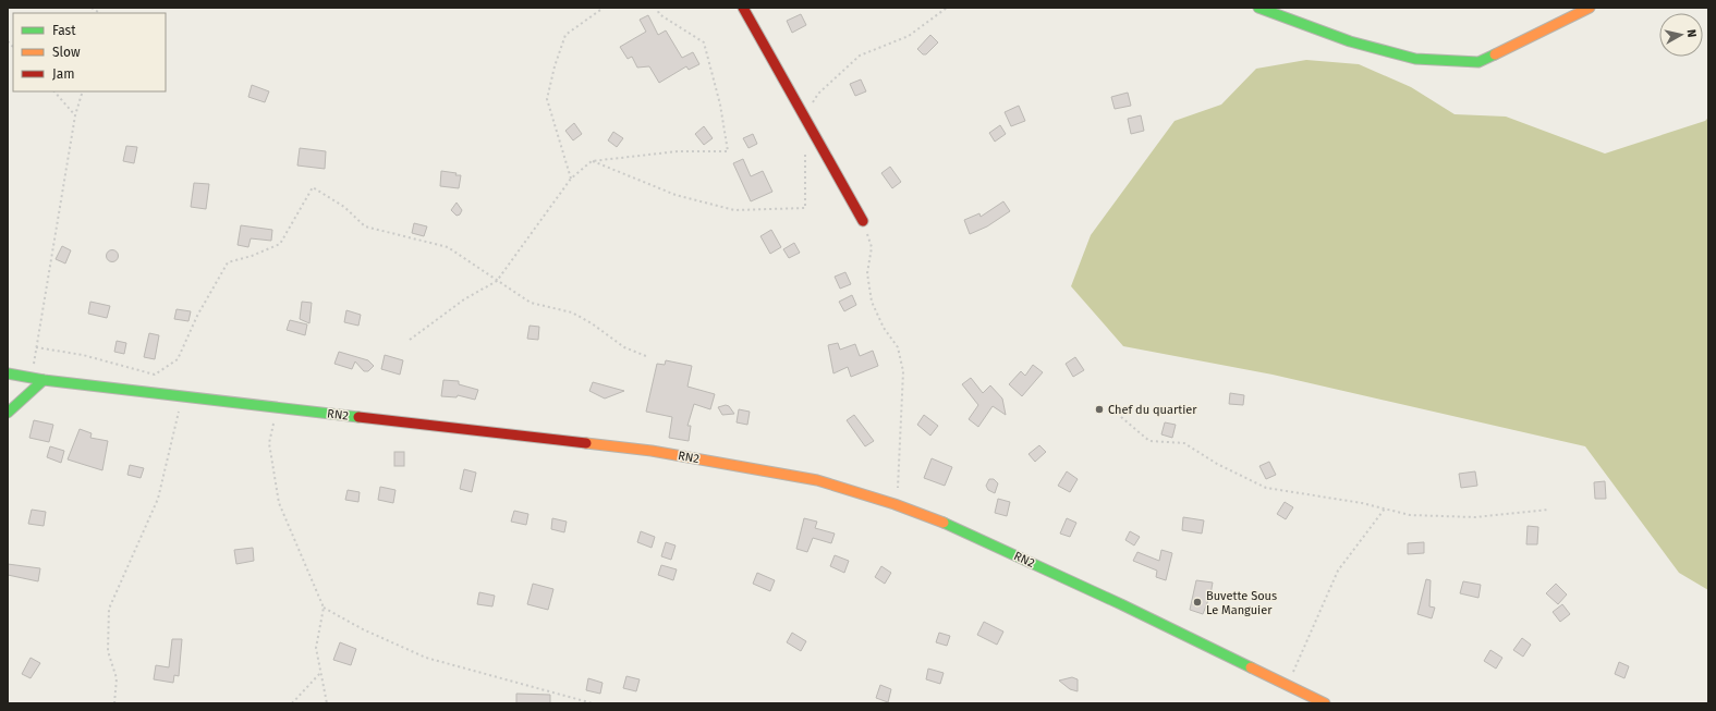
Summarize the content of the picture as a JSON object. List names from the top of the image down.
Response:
{
  "streets": {
    "main road": ["RN2"]
  },
  "places": ["Chef du quartier", "Buvette Sous Le Manguier"],
  "legend": ["Fast", "Slow", "Jam"],
  "north": "right"
}
